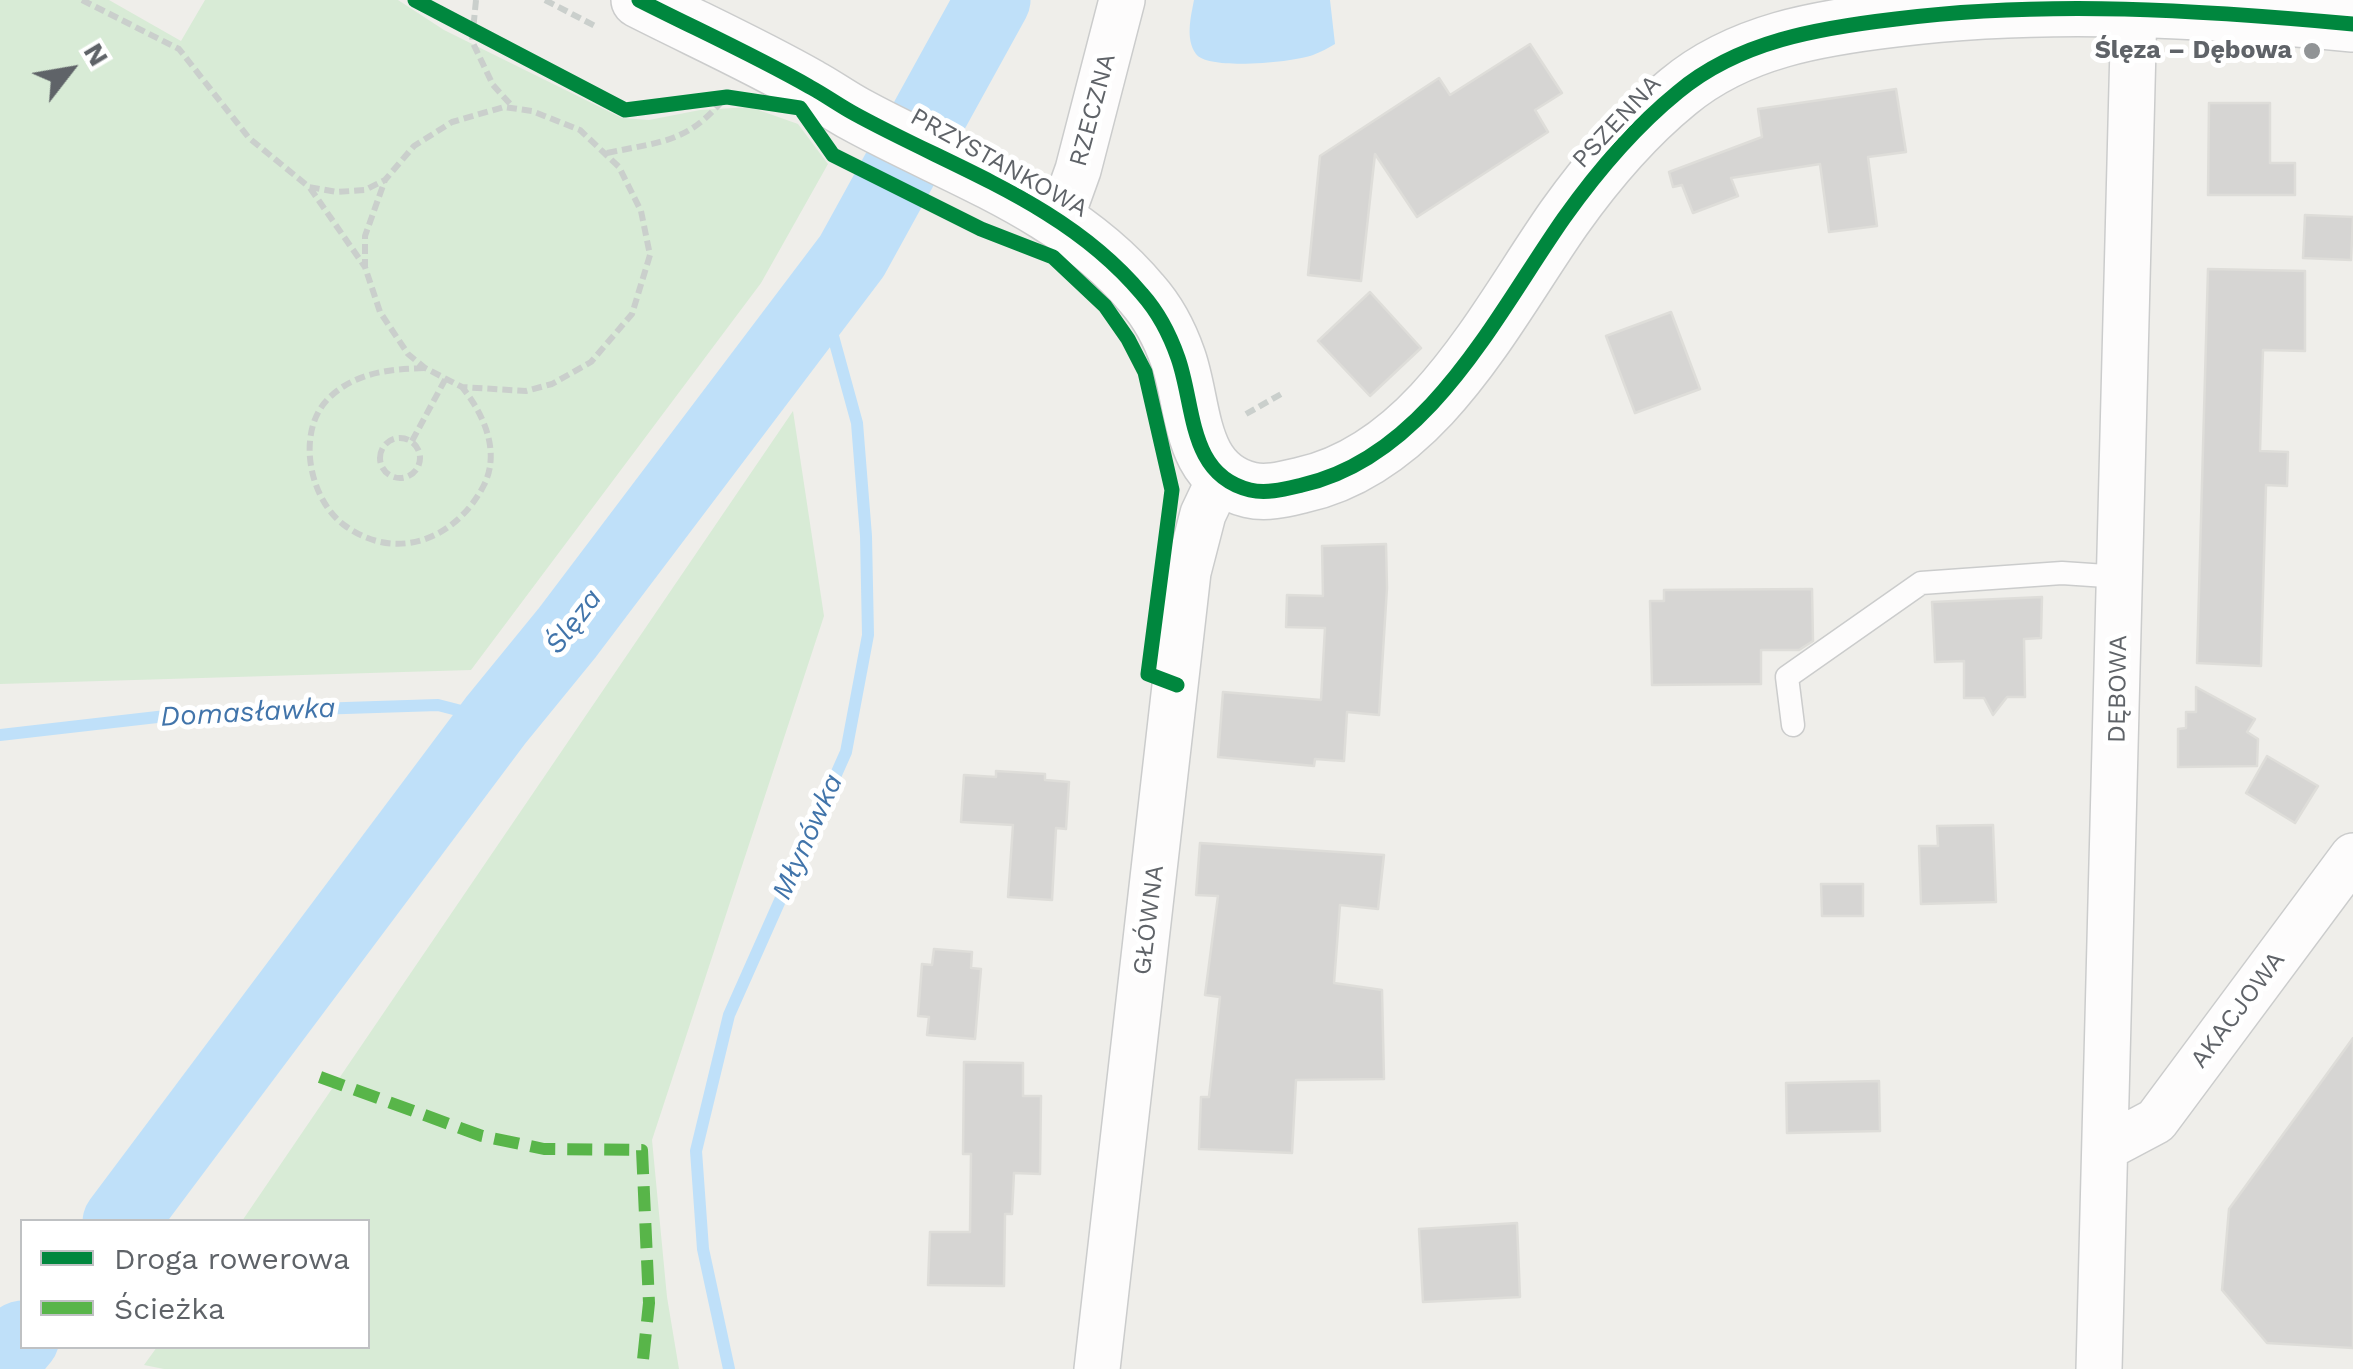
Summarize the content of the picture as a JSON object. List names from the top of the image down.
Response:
{
  "streets": {
    "street": [
      "RZECZNA",
      "PSZENNA",
      "PRZYSTANKOWA",
      "DĘBOWA",
      "GŁÓWNA",
      "AKACJOWA"
    ]
  },
  "crossings": [
    ["RZECZNA", "PRZYSTANKOWA"],
    ["PSZENNA", "PRZYSTANKOWA"],
    ["PSZENNA", "DĘBOWA"],
    ["PSZENNA", "GŁÓWNA"],
    ["PRZYSTANKOWA", "GŁÓWNA"],
    ["DĘBOWA", "AKACJOWA"]
  ],
  "water": ["Ślęza", "Domasławka", "Młynówka"],
  "places": ["Ślęza – Dębowa"],
  "legend": ["Droga rowerowa", "Ścieżka"],
  "north": "top right"
}
